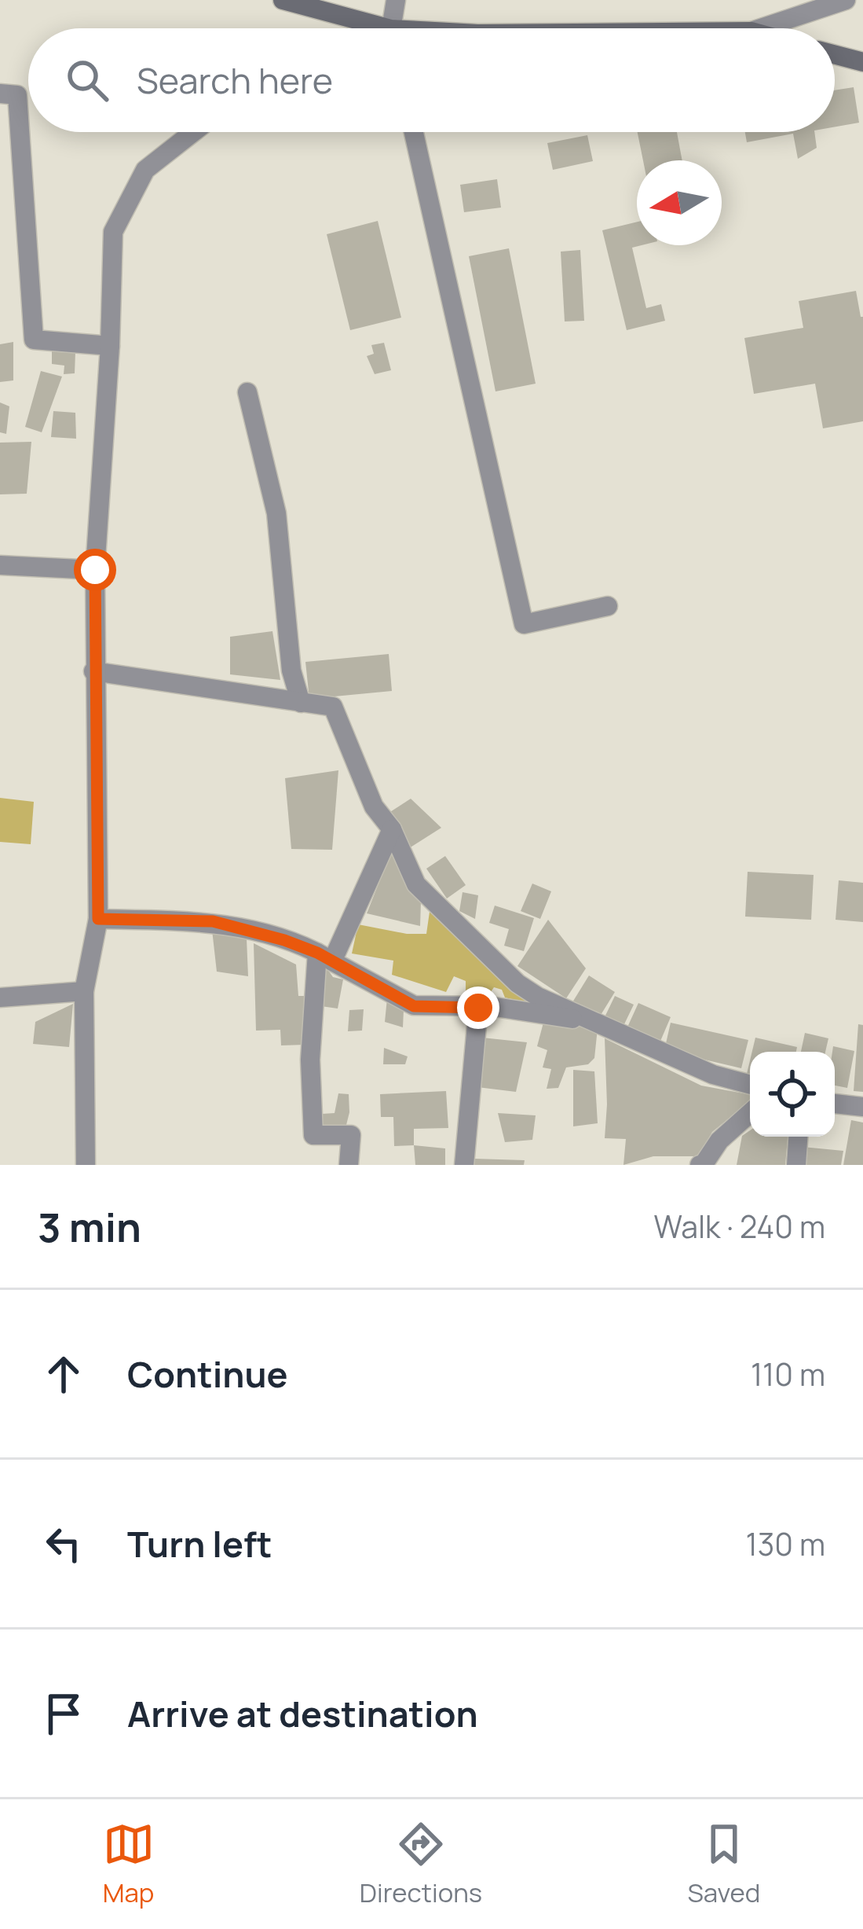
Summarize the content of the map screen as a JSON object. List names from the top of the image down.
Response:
{
  "north": "left",
  "page": {
    "search": "Search here",
    "heading": ["3 min", "Walk · 240 m"],
    "list": [
      ["Continue", "110 m"],
      ["Turn left", "130 m"],
      "Arrive at destination"
    ],
    "nav": ["Map", "Directions", "Saved"]
  }
}
